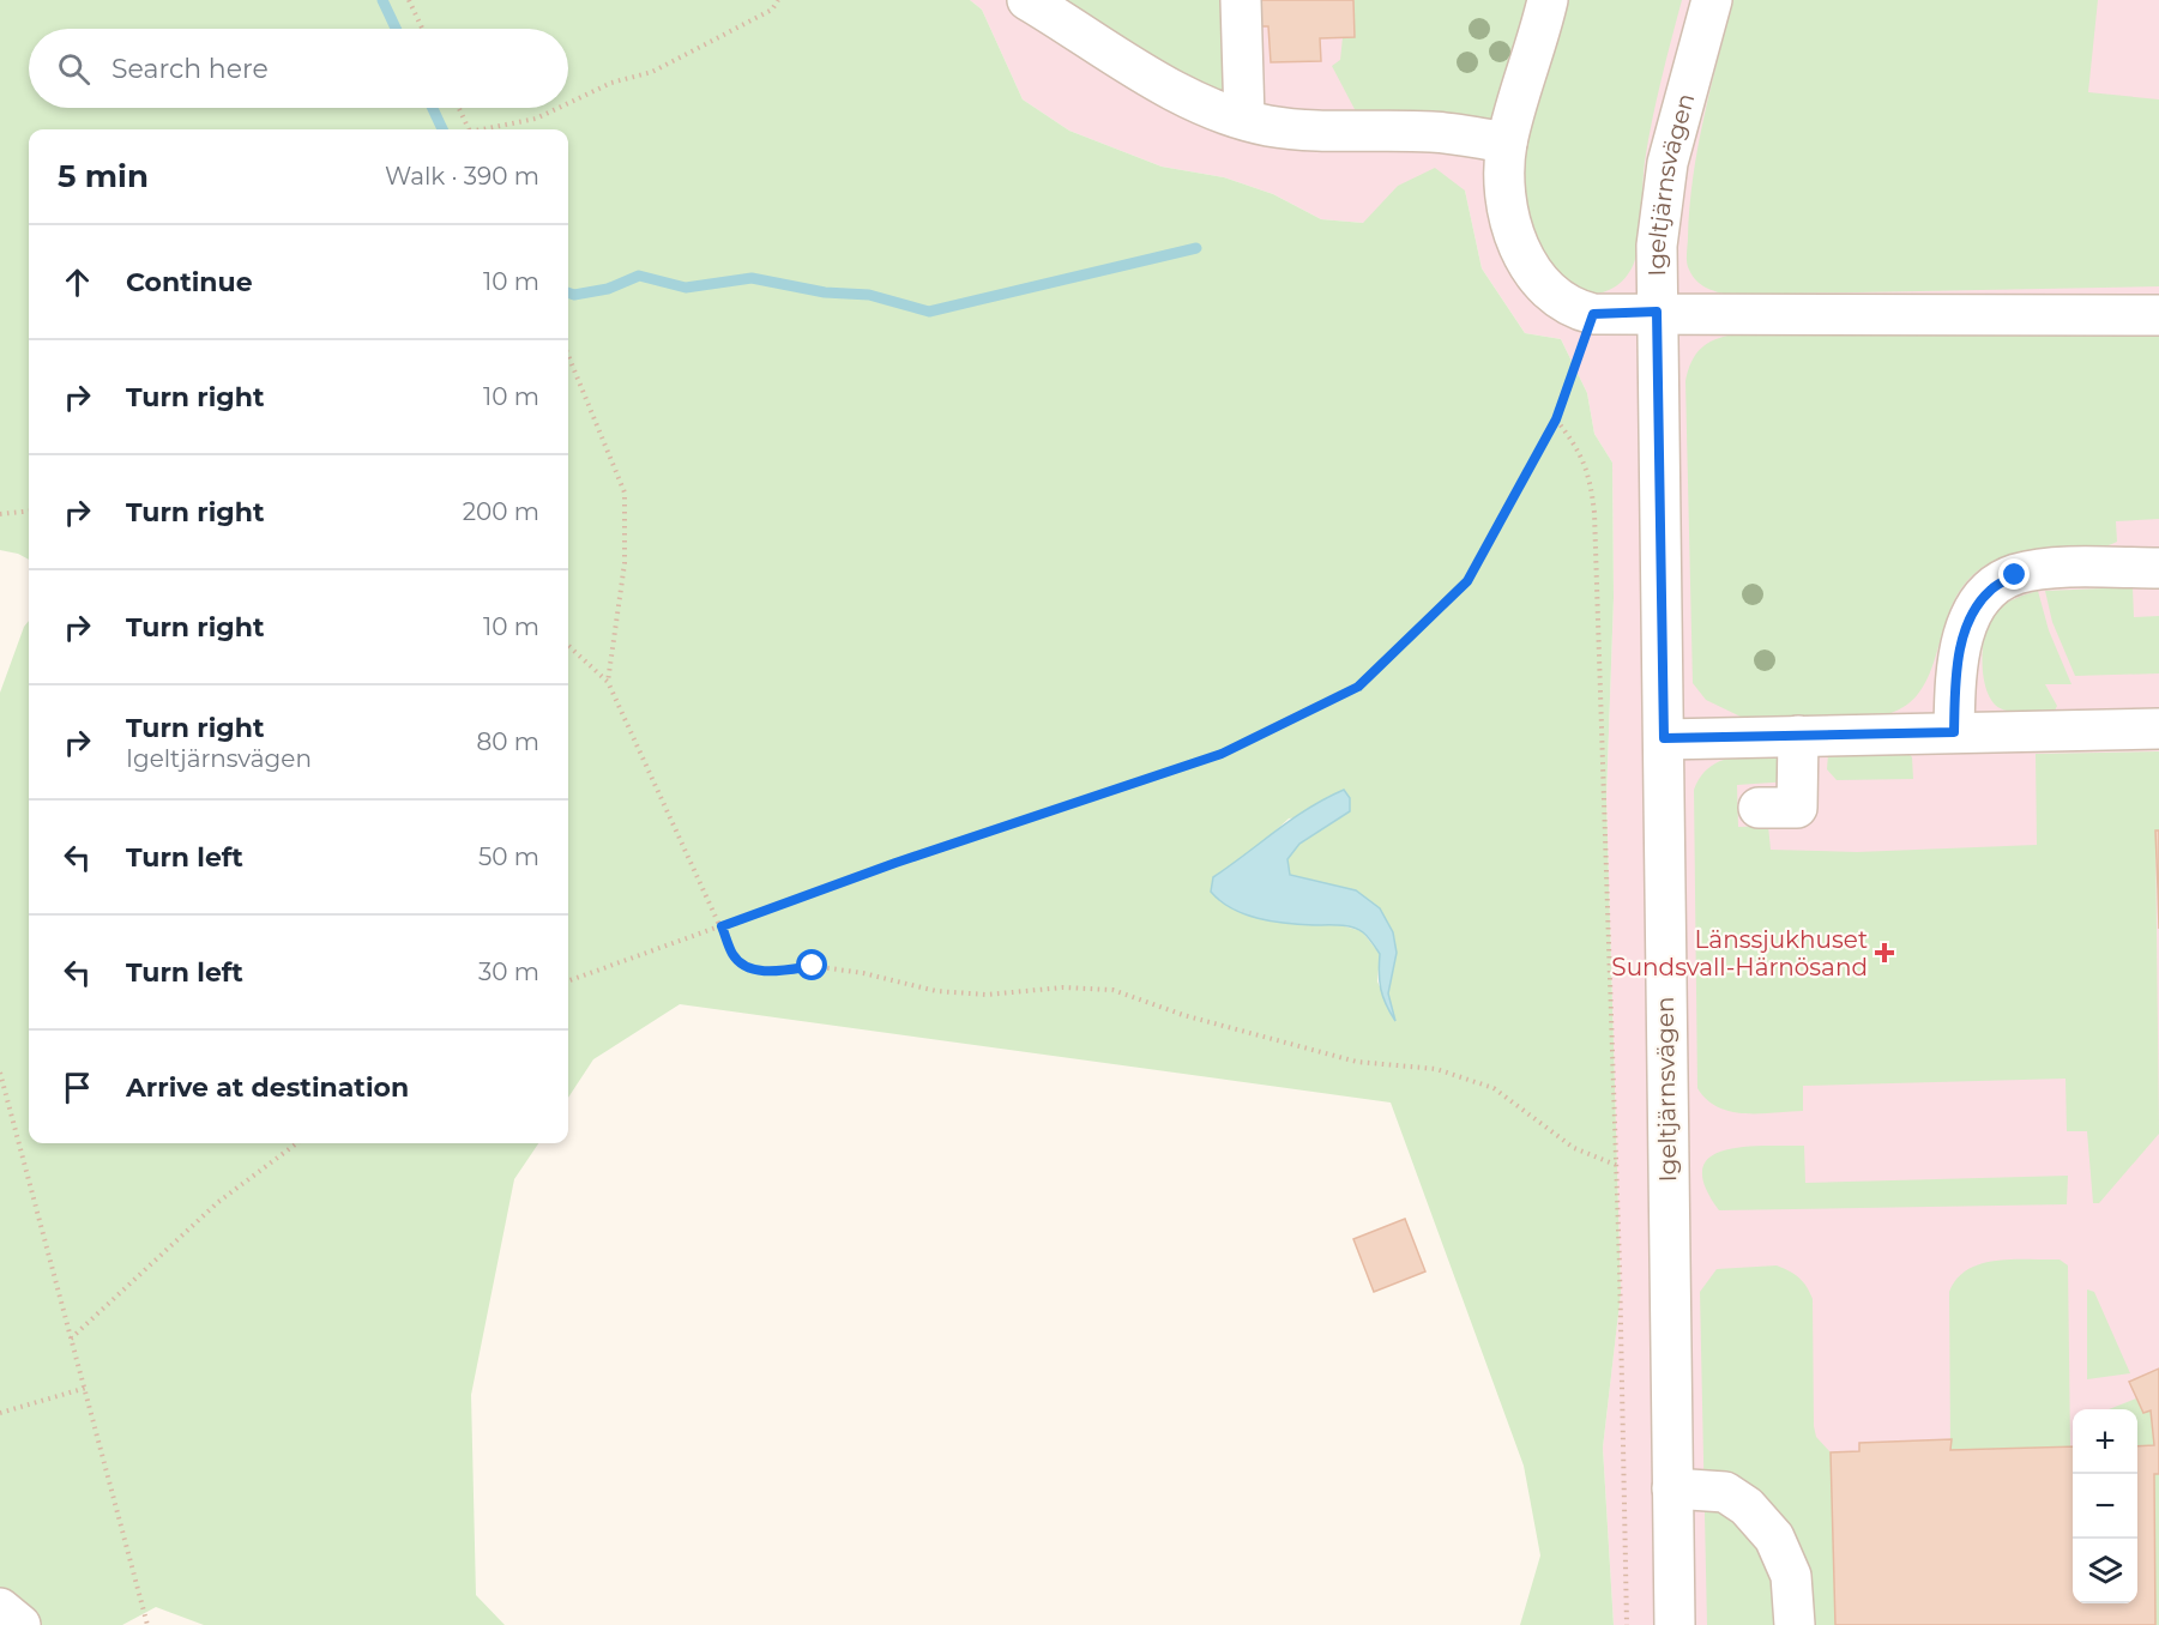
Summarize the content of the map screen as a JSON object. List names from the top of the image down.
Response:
{
  "streets": {
    "street": ["Igeltjärnsvägen"]
  },
  "places": {
    "health": ["Länssjukhuset Sundsvall-Härnösand"]
  },
  "page": {
    "search": "Search here",
    "heading": ["5 min", "Walk · 390 m"],
    "list": [
      ["Continue", "10 m"],
      ["Turn right", "10 m"],
      ["Turn right", "200 m"],
      ["Turn right", "10 m"],
      ["Turn right", "Igeltjärnsvägen", "80 m"],
      ["Turn left", "50 m"],
      ["Turn left", "30 m"],
      "Arrive at destination"
    ],
    "map_buttons": ["+", "−"]
  }
}
